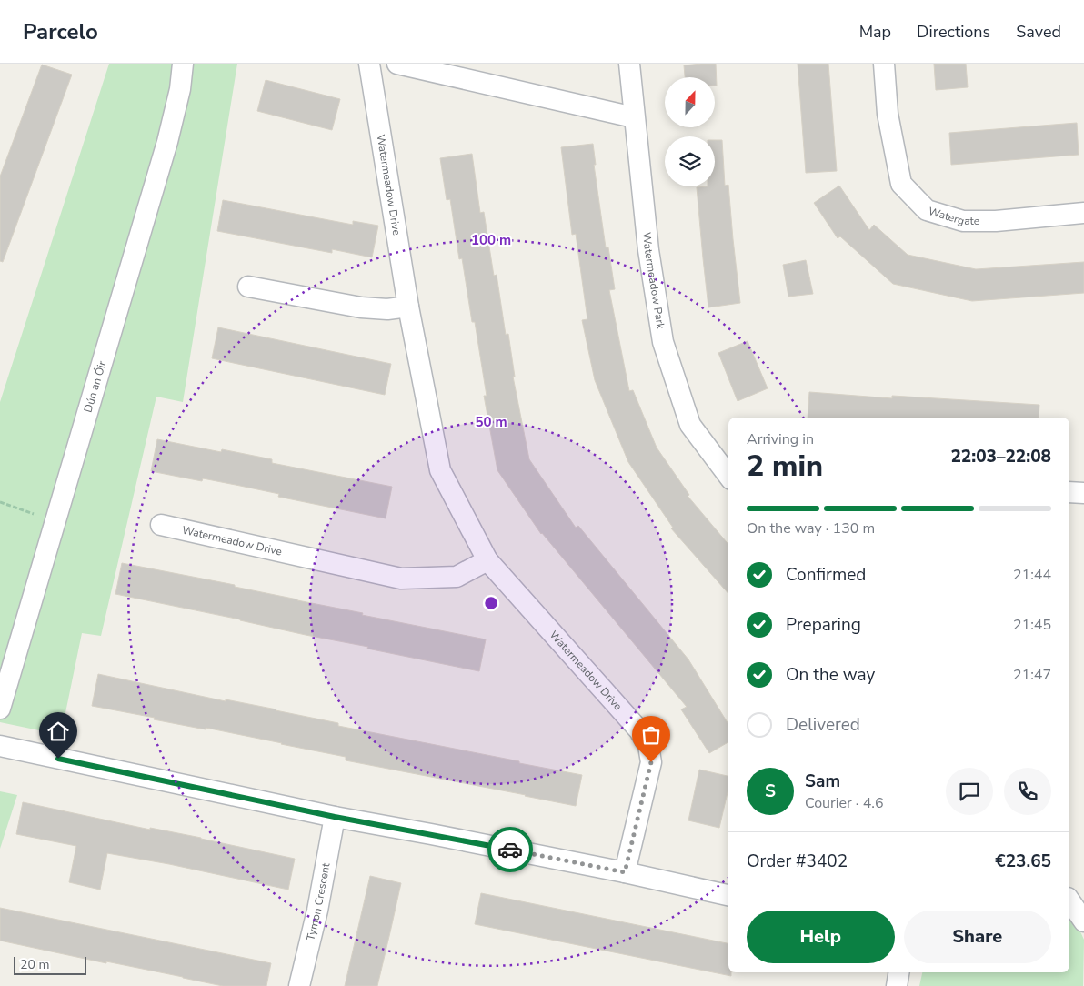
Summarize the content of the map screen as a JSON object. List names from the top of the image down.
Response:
{
  "streets": {
    "street": [
      "Watermeadow Drive",
      "Watergate",
      "Watermeadow Park",
      "Dún an Óir",
      "Tymon Crescent"
    ]
  },
  "scale_bar": "20 m",
  "north": "top",
  "page": {
    "header": "Parcelo",
    "nav": ["Map", "Directions", "Saved"],
    "heading": ["2 min", "Arriving in", "22:03–22:08"],
    "panel": [
      "Sam",
      "Courier · 4.6",
      "Order #3402",
      "€23.65"
    ],
    "bar": "On the way · 130 m",
    "list": [
      ["Confirmed", "21:44"],
      ["Preparing", "21:45"],
      ["On the way", "21:47"],
      "Delivered"
    ],
    "round": "S",
    "buttons": ["Help", "Share"],
    "scale": "20 m"
  },
  "rings": ["100 m", "50 m"]
}
